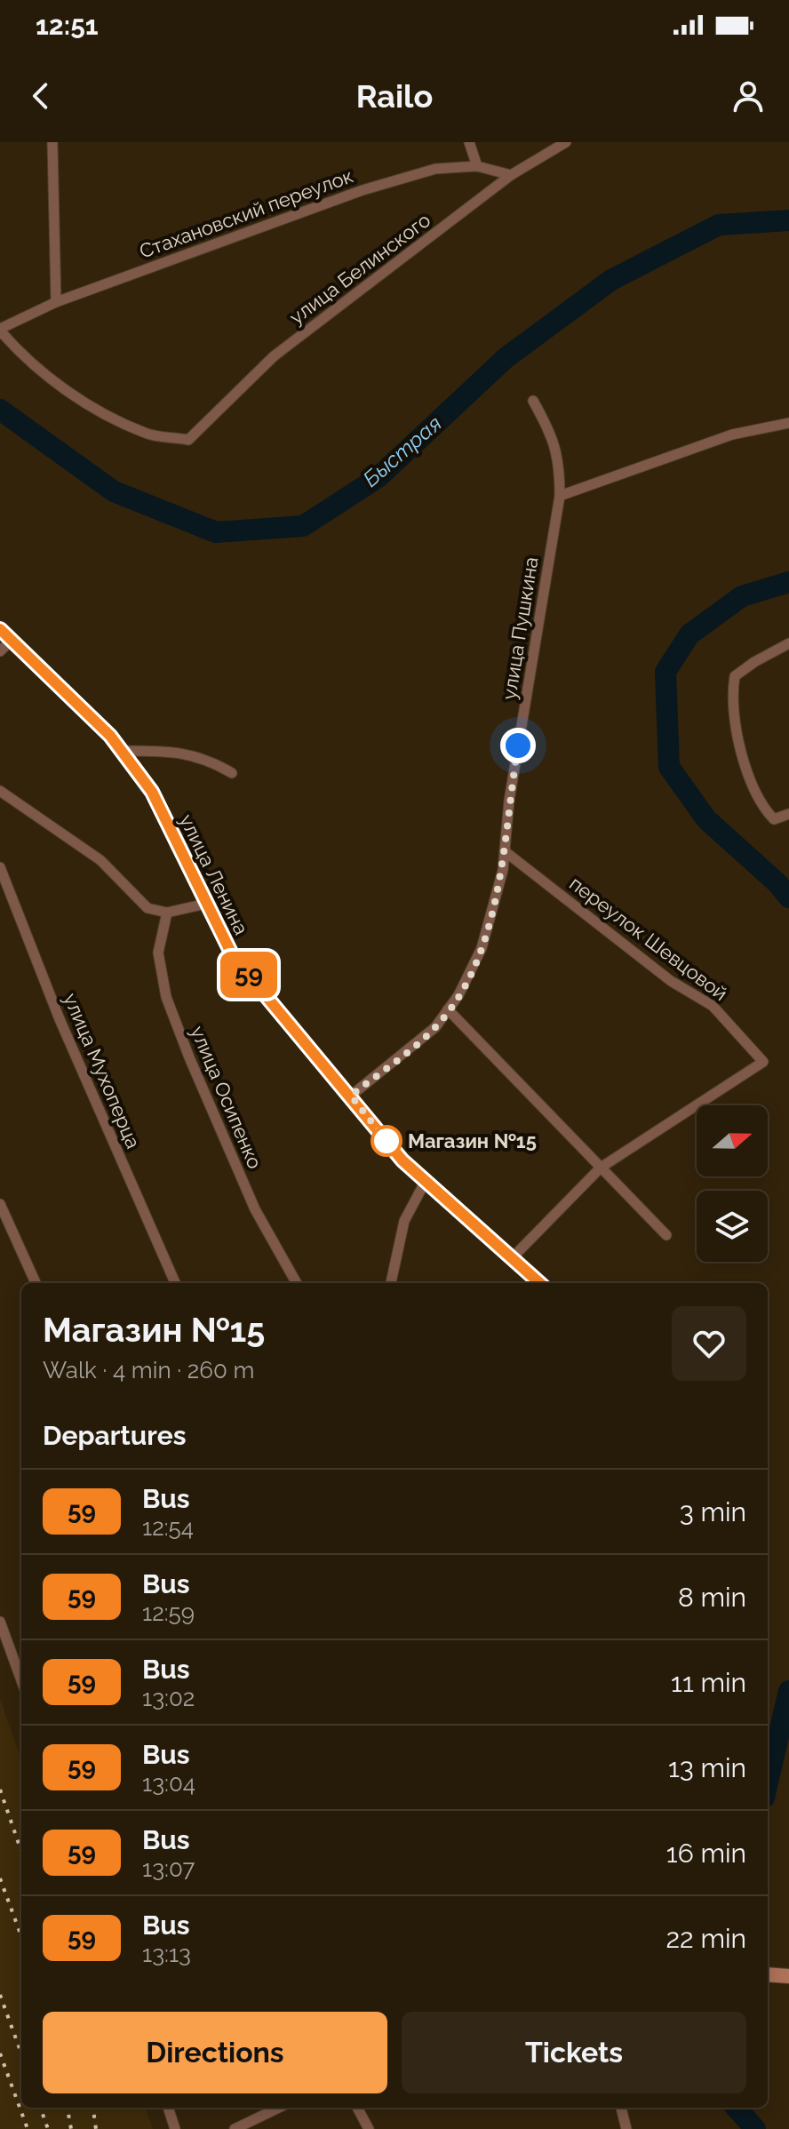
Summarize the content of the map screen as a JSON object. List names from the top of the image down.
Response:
{
  "streets": {
    "street": [
      "Стахановский переулок",
      "улица Белинского",
      "улица Пушкина",
      "улица Ленина",
      "переулок Шевцовой",
      "улица Мухоперца",
      "улица Осипенко"
    ]
  },
  "crossings": [
    ["Стахановский переулок", "улица Белинского"],
    ["улица Пушкина", "улица Ленина"],
    ["улица Пушкина", "переулок Шевцовой"]
  ],
  "water": ["Быстрая"],
  "places": ["Магазин №15"],
  "lines": ["bus line 59"],
  "north": "right",
  "page": {
    "status": "12:51",
    "header": "Railo",
    "on_map": "59",
    "heading": [
      ["Магазин №15", "Walk · 4 min · 260 m"],
      "Departures"
    ],
    "list": [
      {
        "mark": "59",
        "name": "Bus",
        "note": "12:54",
        "value": "3 min"
      },
      {
        "mark": "59",
        "name": "Bus",
        "note": "12:59",
        "value": "8 min"
      },
      {
        "mark": "59",
        "name": "Bus",
        "note": "13:02",
        "value": "11 min"
      },
      {
        "mark": "59",
        "name": "Bus",
        "note": "13:04",
        "value": "13 min"
      },
      {
        "mark": "59",
        "name": "Bus",
        "note": "13:07",
        "value": "16 min"
      },
      {
        "mark": "59",
        "name": "Bus",
        "note": "13:13",
        "value": "22 min"
      }
    ],
    "buttons": ["Directions", "Tickets"]
  }
}
